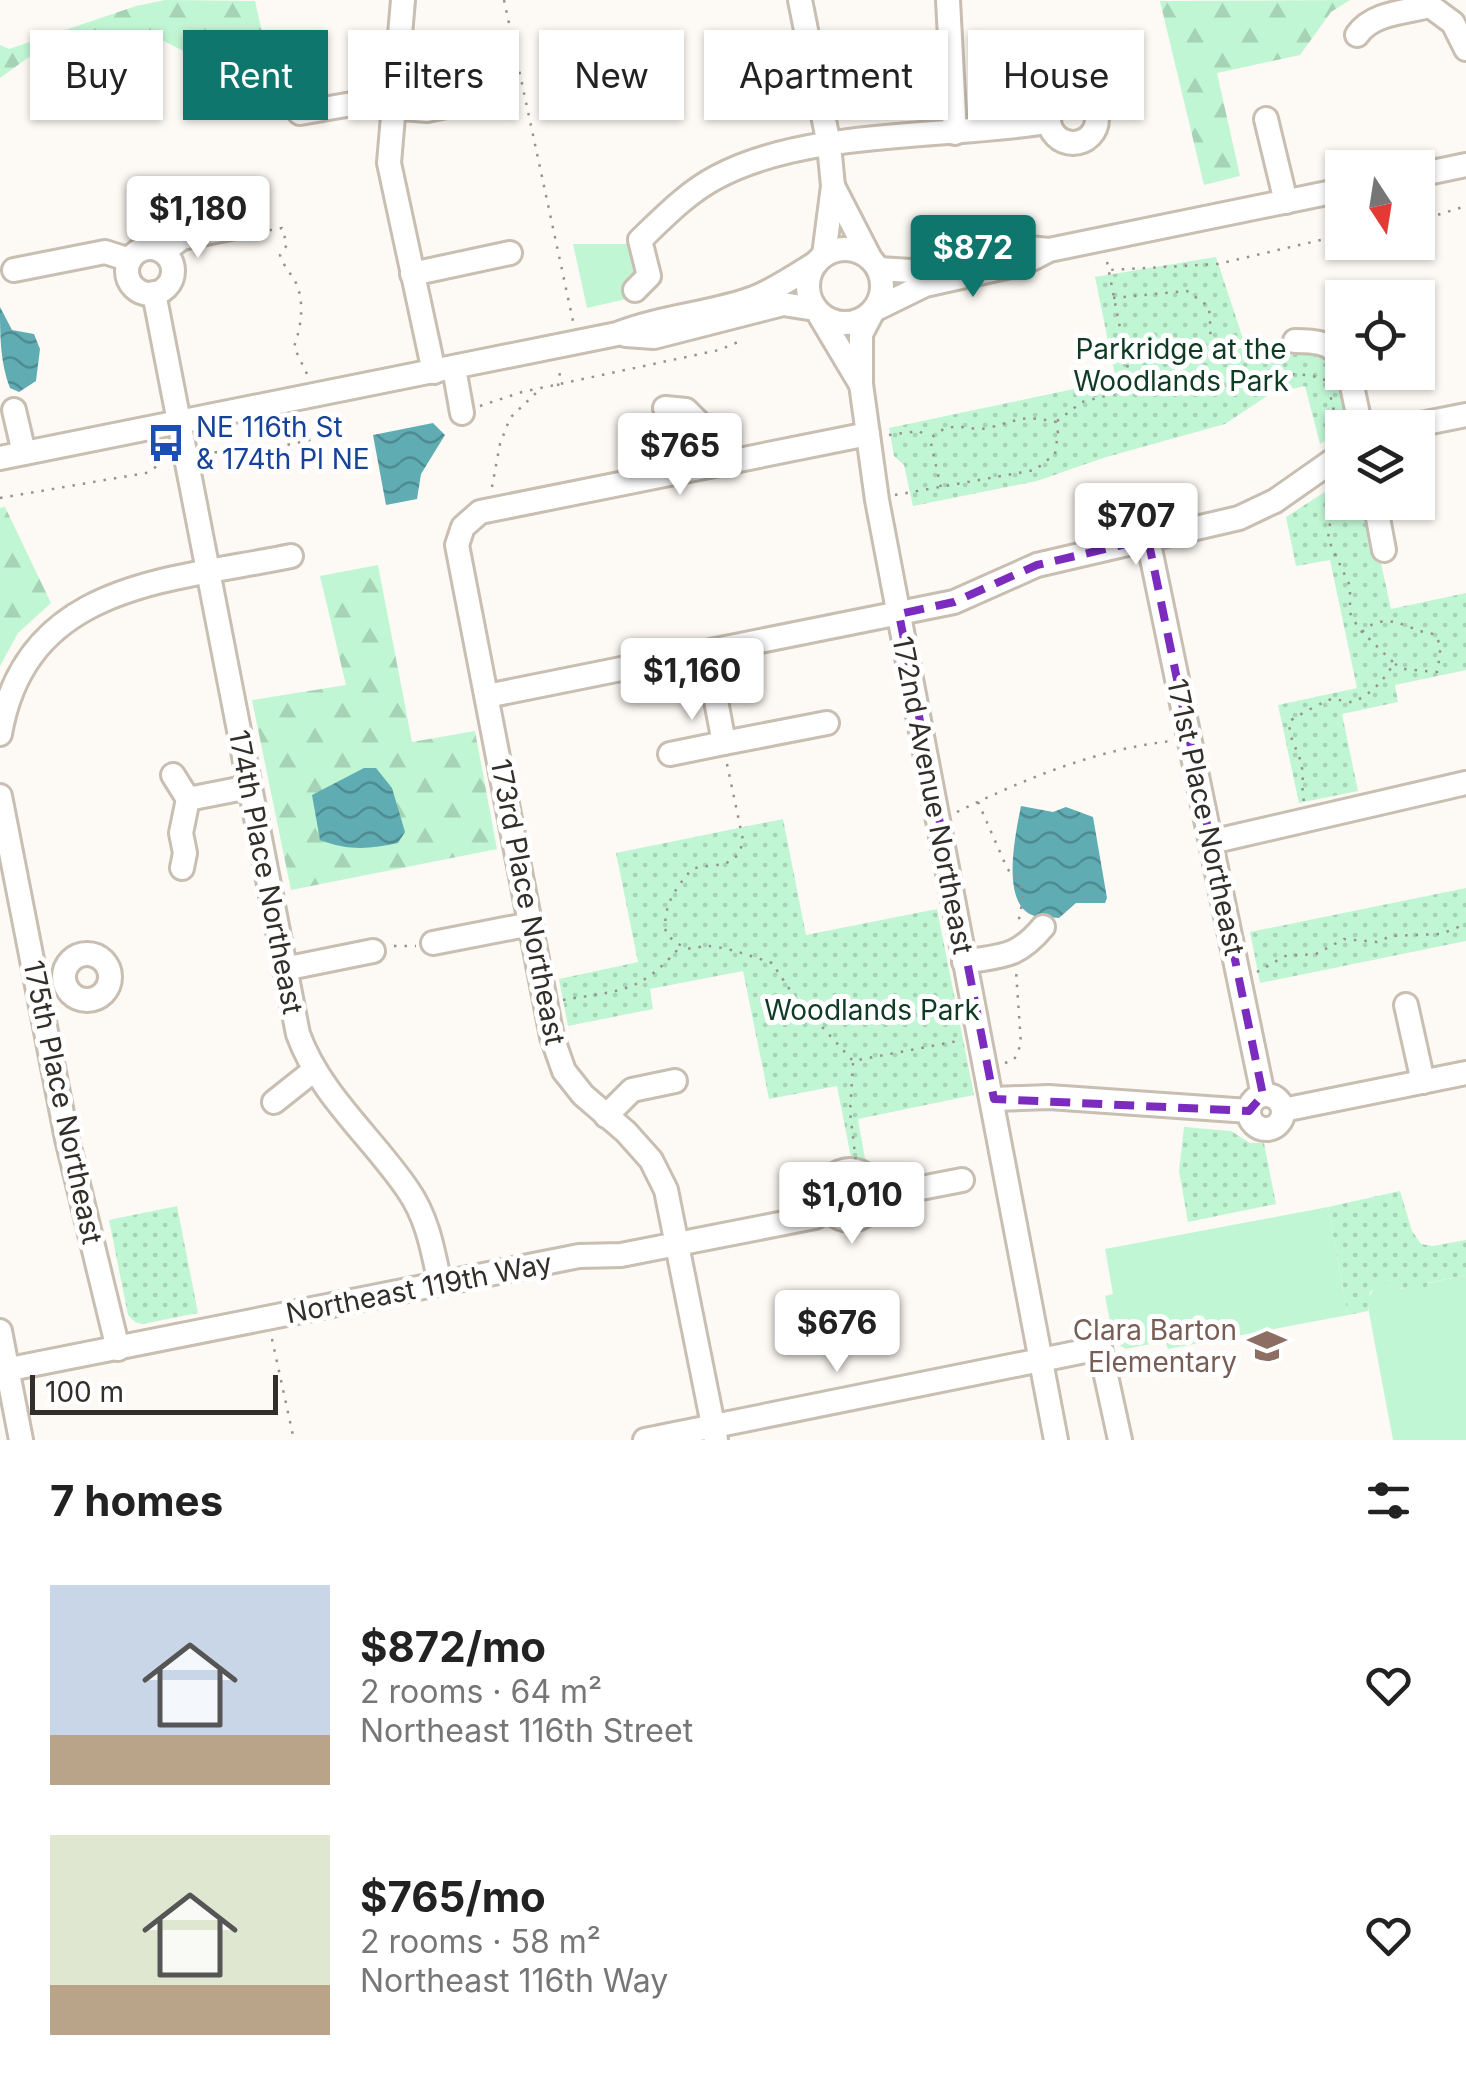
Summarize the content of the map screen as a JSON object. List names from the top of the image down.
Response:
{
  "streets": {
    "street": [
      "172nd Avenue Northeast",
      "171st Place Northeast",
      "174th Place Northeast",
      "173rd Place Northeast",
      "175th Place Northeast",
      "Northeast 119th Way"
    ]
  },
  "crossings": [
    ["174th Place Northeast", "Northeast 119th Way"],
    ["173rd Place Northeast", "Northeast 119th Way"],
    ["175th Place Northeast", "Northeast 119th Way"]
  ],
  "parks": ["Parkridge at the Woodlands Park", "Woodlands Park"],
  "places": {
    "bus stop": ["NE 116th St & 174th Pl NE"],
    "school or university": ["Clara Barton Elementary"]
  },
  "scale_bar": "100 m",
  "north": "bottom",
  "page": {
    "chip": [
      "Buy",
      "Rent",
      "Filters",
      "New",
      "Apartment",
      "House"
    ],
    "price": [
      "$1,180",
      "$872",
      "$765",
      "$707",
      "$1,160",
      "$1,010",
      "$676"
    ],
    "scale": "100 m",
    "heading": "7 homes",
    "list": [
      {
        "name": "$872/mo",
        "note": "2 rooms · 64 m² · Northeast 116th Street"
      },
      {
        "name": "$765/mo",
        "note": "2 rooms · 58 m² · Northeast 116th Way"
      }
    ]
  }
}
